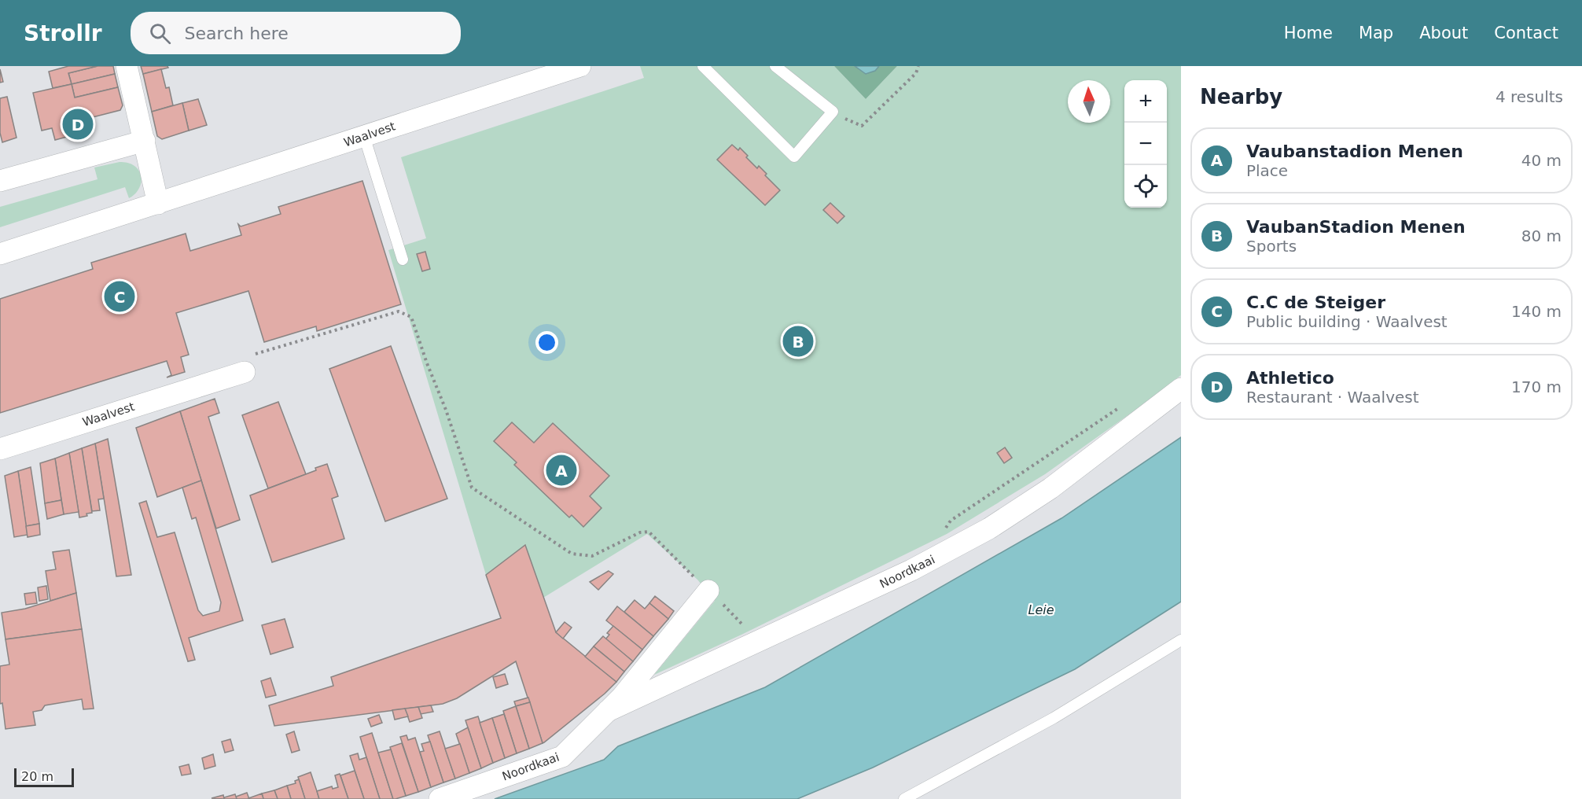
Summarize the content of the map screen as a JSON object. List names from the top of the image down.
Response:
{
  "streets": {
    "street": ["Waalvest", "Noordkaai"]
  },
  "water": ["Leie"],
  "scale_bar": "20 m",
  "north": "top",
  "page": {
    "header": "Strollr",
    "search": "Search here",
    "nav": [
      "Home",
      "Map",
      "About",
      "Contact"
    ],
    "heading": ["Nearby", "4 results"],
    "map_buttons": ["+", "−"],
    "pins": [
      "D",
      "C",
      "B",
      "A"
    ],
    "list": [
      {
        "mark": "A",
        "name": "Vaubanstadion Menen",
        "note": "Place",
        "value": "40 m"
      },
      {
        "mark": "B",
        "name": "VaubanStadion Menen",
        "note": "Sports",
        "value": "80 m"
      },
      {
        "mark": "C",
        "name": "C.C de Steiger",
        "note": "Public building · Waalvest",
        "value": "140 m"
      },
      {
        "mark": "D",
        "name": "Athletico",
        "note": "Restaurant · Waalvest",
        "value": "170 m"
      }
    ],
    "scale": "20 m"
  }
}
